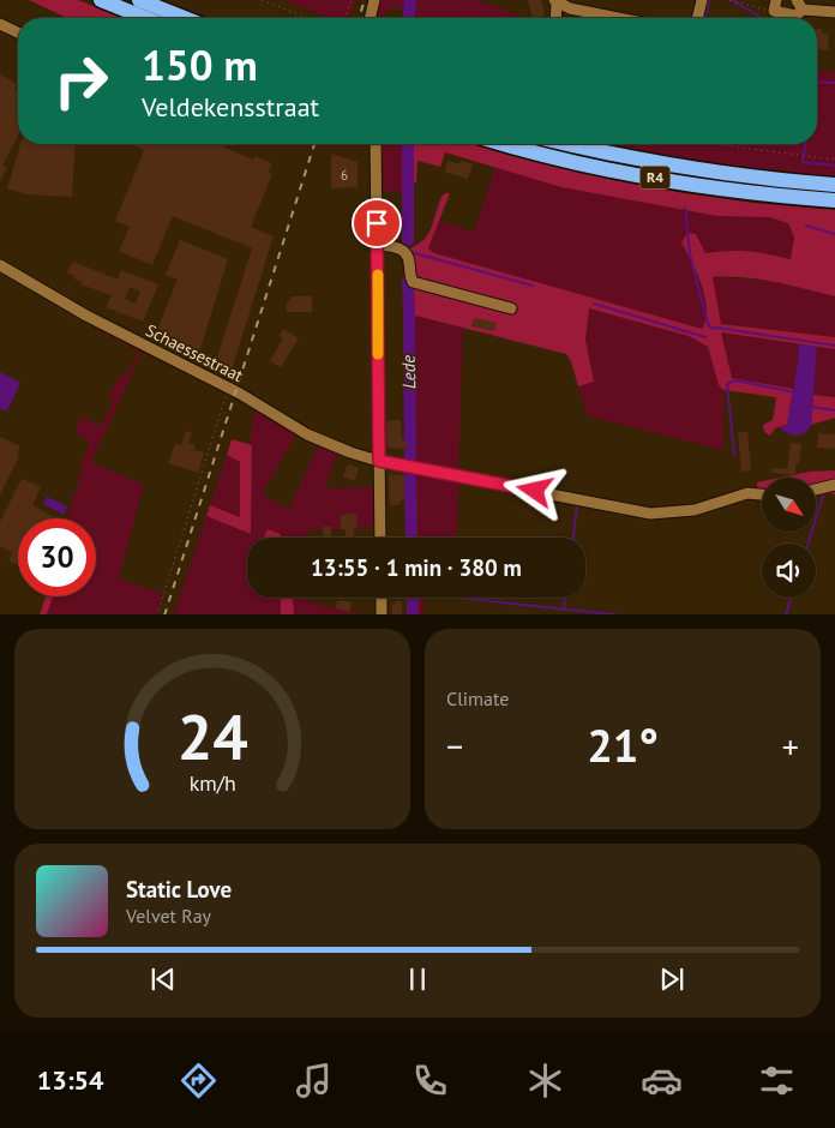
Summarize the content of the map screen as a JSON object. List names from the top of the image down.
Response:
{
  "streets": {
    "highway": ["R4"],
    "street": ["Schaessestraat"]
  },
  "water": ["Lede"],
  "house_numbers": ["6"],
  "north": "bottom right",
  "page": {
    "turn": ["150 m", "Veldekensstraat"],
    "limit": "30",
    "trip": "13:55 · 1 min · 380 m",
    "tile": "Climate",
    "heat": ["−", "21°", "+"],
    "song": ["Static Love", "Velvet Ray"],
    "tabs": "13:54",
    "gauge": ["24", "km/h"]
  }
}
